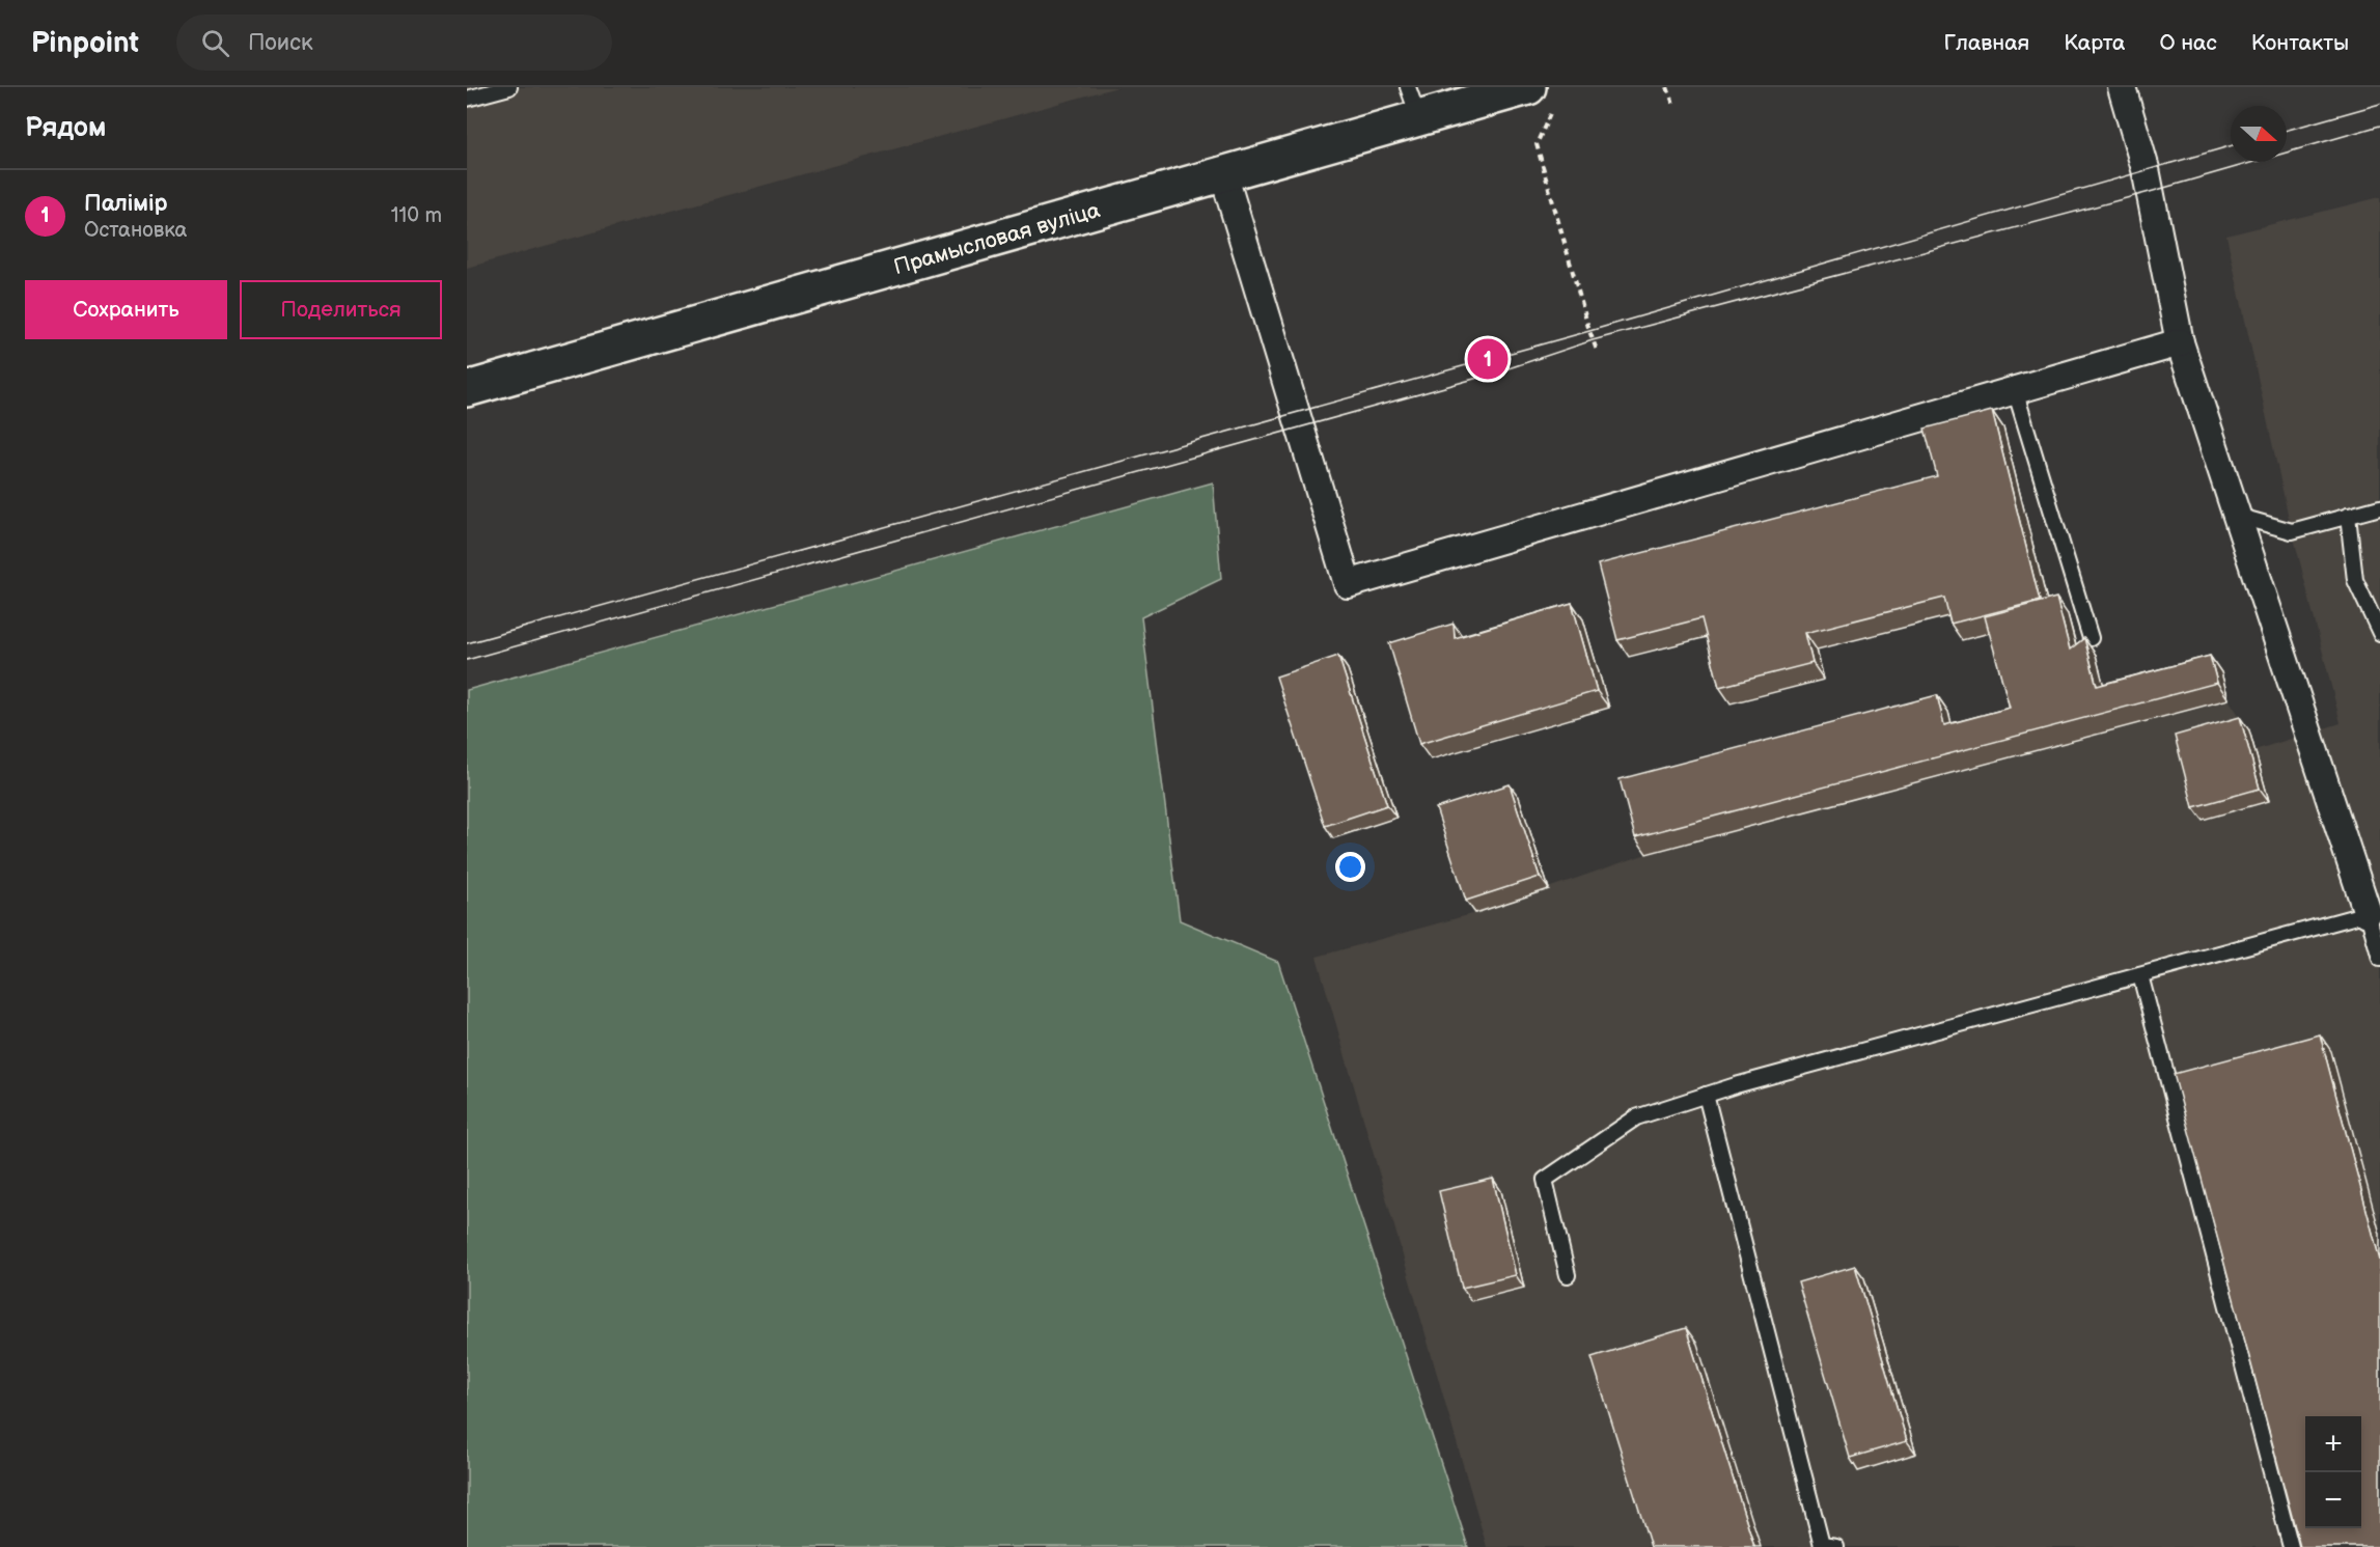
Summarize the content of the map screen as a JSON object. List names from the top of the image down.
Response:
{
  "streets": {
    "main road": ["Прамысловая вуліца"]
  },
  "north": "right",
  "page": {
    "header": "Pinpoint",
    "search": "Поиск",
    "nav": [
      "Главная",
      "Карта",
      "О нас",
      "Контакты"
    ],
    "heading": "Рядом",
    "list": [
      {
        "mark": "1",
        "name": "Палімір",
        "note": "Остановка",
        "value": "110 m"
      }
    ],
    "buttons": ["Сохранить", "Поделиться"],
    "pins": "1",
    "map_buttons": ["+", "−"]
  }
}
